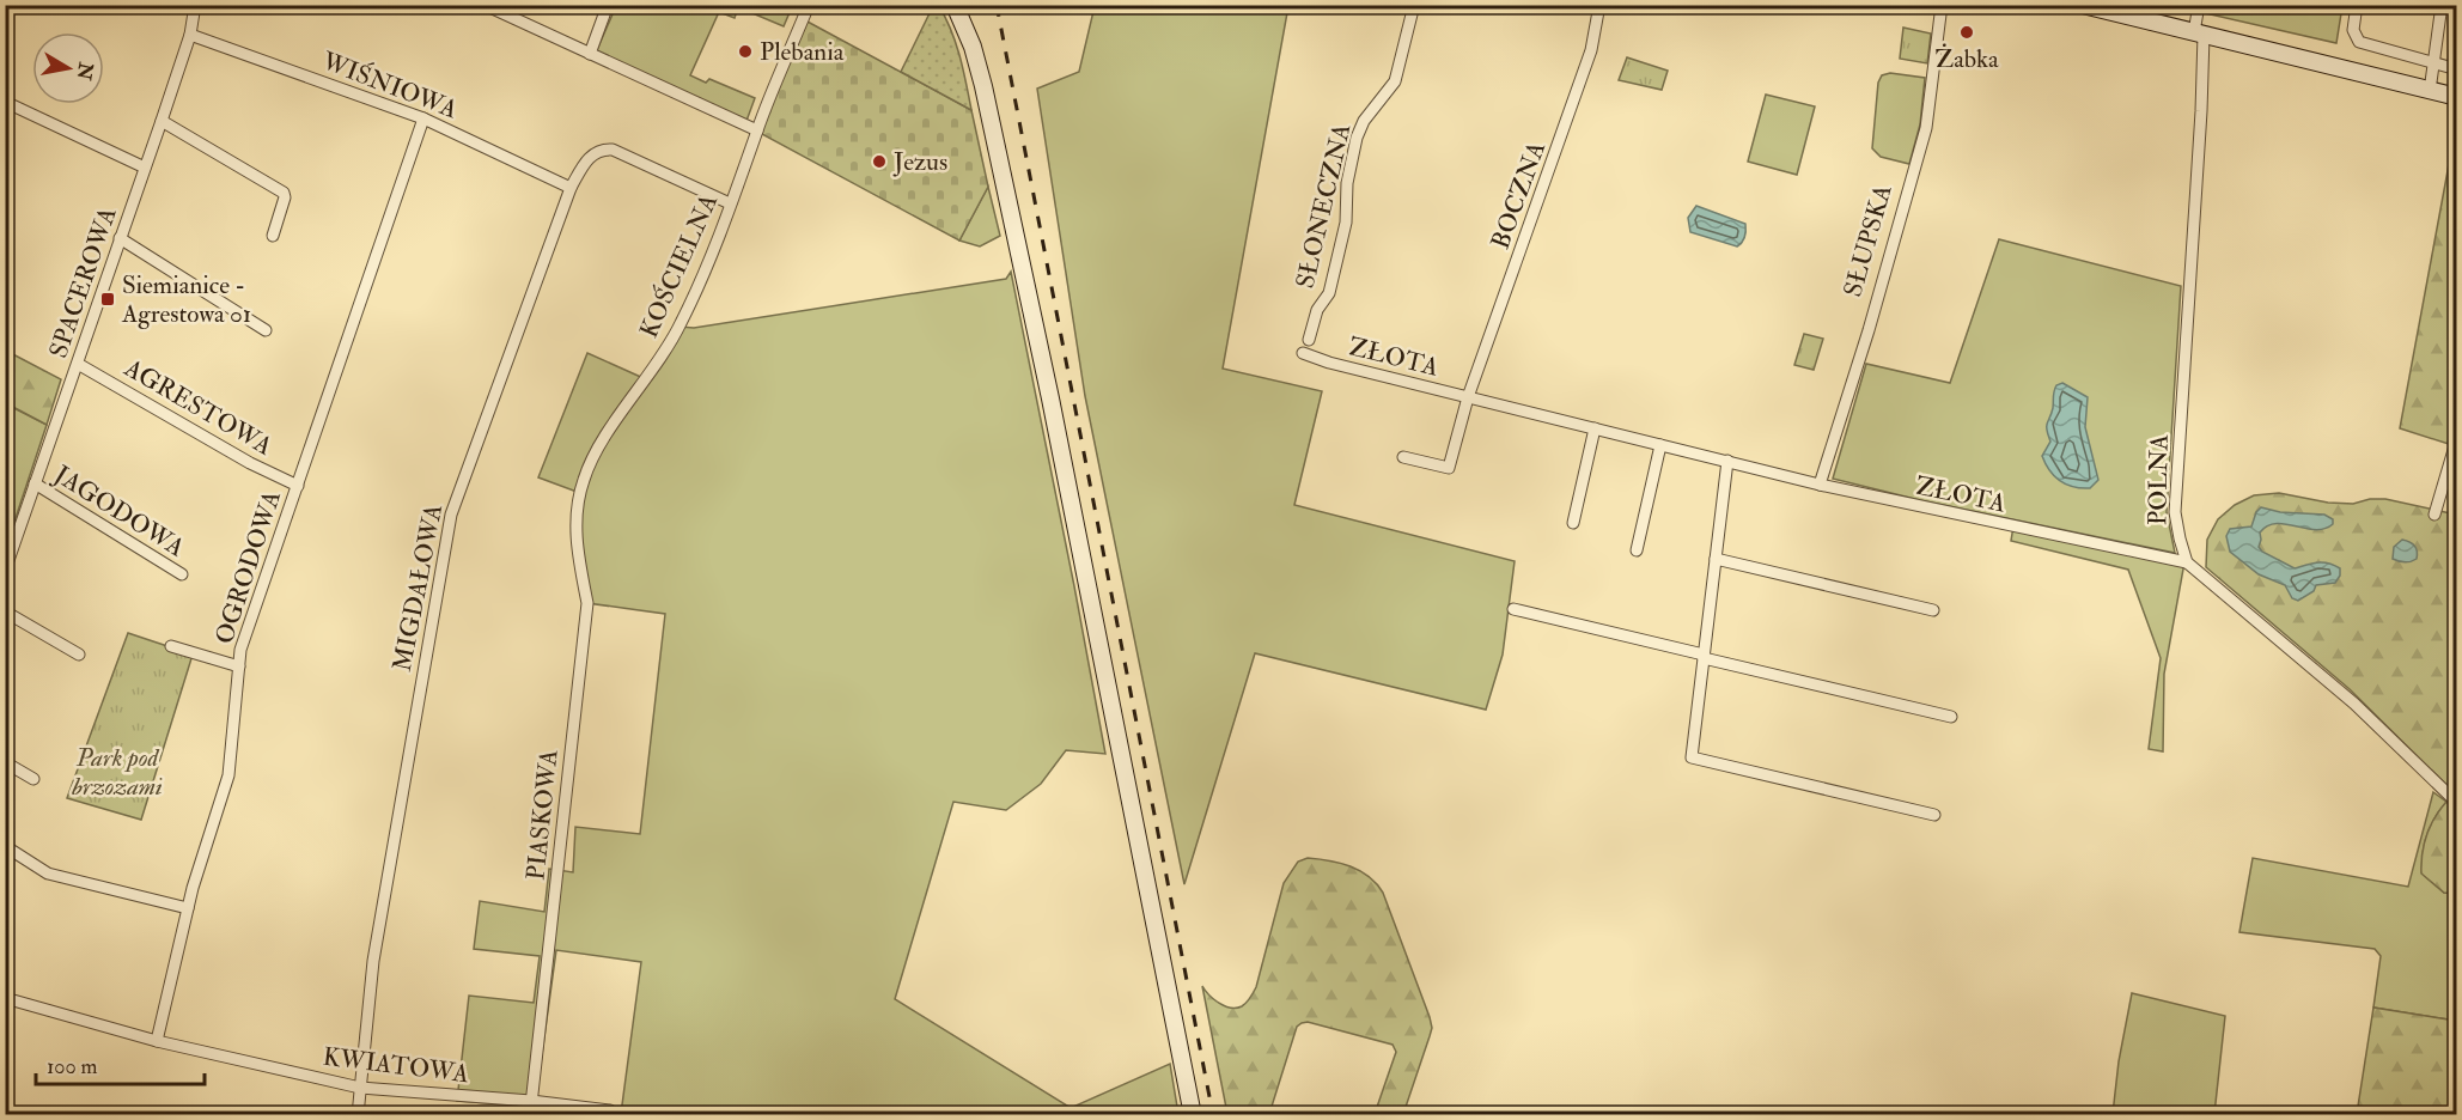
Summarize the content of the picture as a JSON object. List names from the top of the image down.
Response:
{
  "streets": {
    "street": [
      "WIŚNIOWA",
      "BOCZNA",
      "SŁONECZNA",
      "SŁUPSKA",
      "KOŚCIELNA",
      "SPACEROWA",
      "ZŁOTA",
      "AGRESTOWA",
      "POLNA",
      "JAGODOWA",
      "OGRODOWA",
      "MIGDAŁOWA",
      "PIASKOWA",
      "KWIATOWA"
    ]
  },
  "crossings": [
    ["WIŚNIOWA", "SPACEROWA"],
    ["WIŚNIOWA", "OGRODOWA"],
    ["WIŚNIOWA", "MIGDAŁOWA"],
    ["BOCZNA", "ZŁOTA"],
    ["SŁUPSKA", "ZŁOTA"],
    ["KOŚCIELNA", "MIGDAŁOWA"],
    ["KOŚCIELNA", "PIASKOWA"],
    ["SPACEROWA", "AGRESTOWA"],
    ["SPACEROWA", "JAGODOWA"],
    ["ZŁOTA", "POLNA"],
    ["AGRESTOWA", "OGRODOWA"],
    ["OGRODOWA", "KWIATOWA"],
    ["MIGDAŁOWA", "KWIATOWA"],
    ["PIASKOWA", "KWIATOWA"]
  ],
  "parks": ["Park pod brzozami"],
  "places": {
    "other": ["Żabka", "Plebania", "Jezus"],
    "transit": ["Siemianice - Agrestowa 01"]
  },
  "scale_bar": "100 m",
  "north": "right"
}
